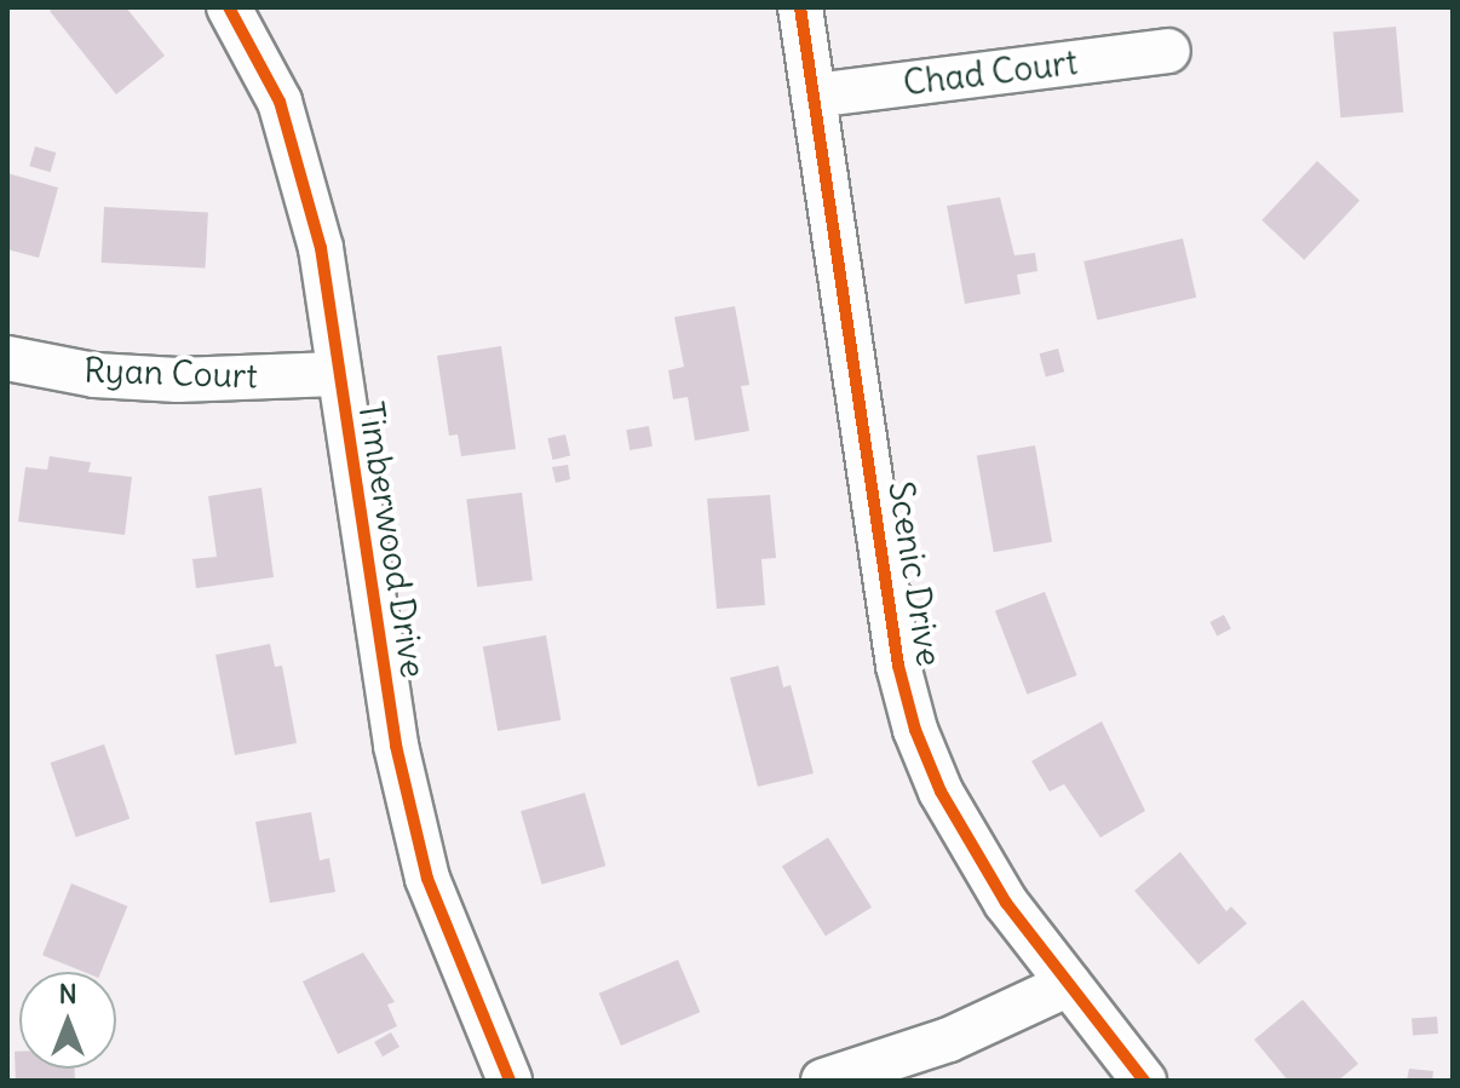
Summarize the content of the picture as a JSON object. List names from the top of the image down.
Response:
{
  "streets": {
    "street": [
      "Chad Court",
      "Ryan Court",
      "Timberwood Drive",
      "Scenic Drive"
    ]
  },
  "crossings": [
    ["Chad Court", "Scenic Drive"],
    ["Ryan Court", "Timberwood Drive"]
  ],
  "north": "top"
}
